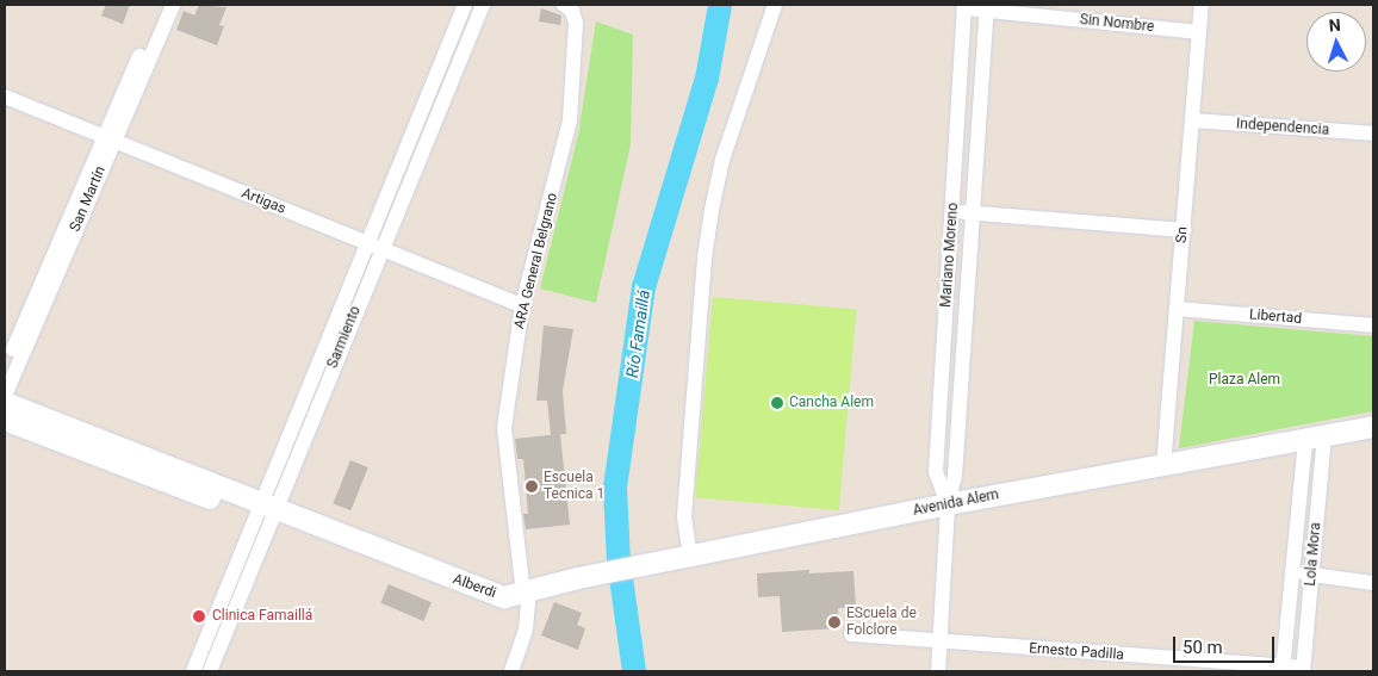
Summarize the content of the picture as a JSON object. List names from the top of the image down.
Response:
{
  "streets": {
    "street": [
      "Sin Nombre",
      "Independencia",
      "San Martín",
      "Artigas",
      "Sn",
      "Mariano Moreno",
      "ARA General Belgrano",
      "Libertad",
      "Sarmiento",
      "Avenida Alem",
      "Lola Mora",
      "Alberdi",
      "Ernesto Padilla"
    ]
  },
  "crossings": [
    ["Sin Nombre", "Sn"],
    ["Sin Nombre", "Mariano Moreno"],
    ["Independencia", "Sn"],
    ["San Martín", "Artigas"],
    ["Artigas", "ARA General Belgrano"],
    ["Artigas", "Sarmiento"],
    ["Sn", "Libertad"],
    ["Sn", "Avenida Alem"],
    ["Mariano Moreno", "Avenida Alem"],
    ["Mariano Moreno", "Ernesto Padilla"],
    ["ARA General Belgrano", "Avenida Alem"],
    ["ARA General Belgrano", "Alberdi"],
    ["Sarmiento", "Alberdi"],
    ["Avenida Alem", "Lola Mora"],
    ["Avenida Alem", "Alberdi"],
    ["Lola Mora", "Ernesto Padilla"]
  ],
  "water": ["Río Famaillá"],
  "parks": ["Plaza Alem"],
  "places": [
    "Cancha Alem",
    "Escuela Tecnica 1",
    "Clinica Famaillá",
    "EScuela de Folclore"
  ],
  "scale_bar": "50 m",
  "north": "top"
}
